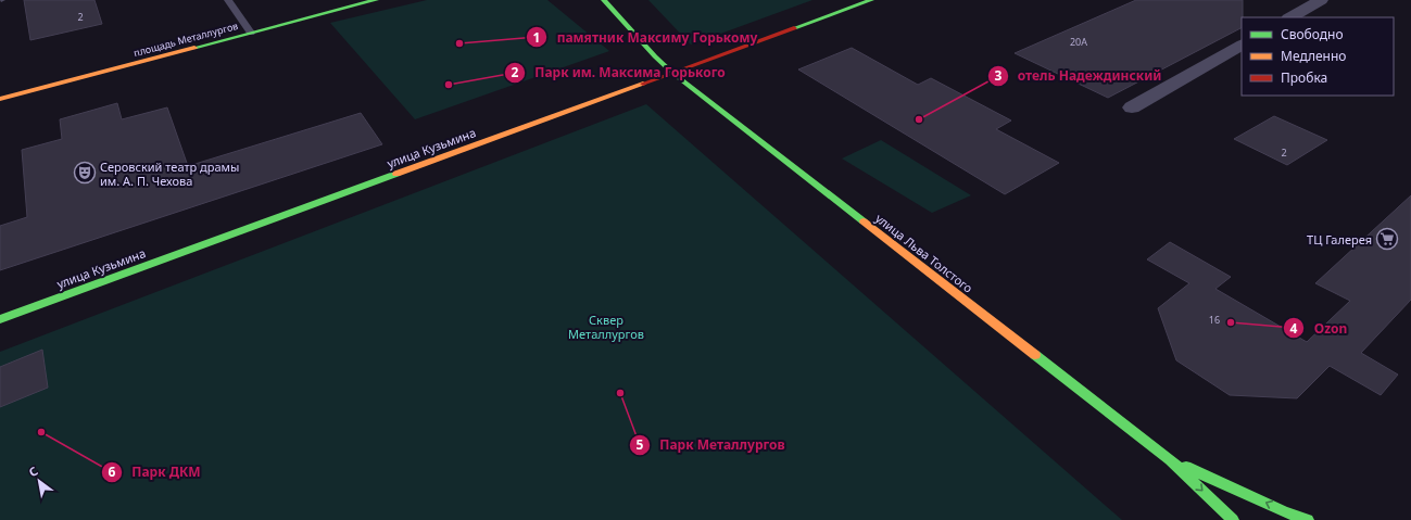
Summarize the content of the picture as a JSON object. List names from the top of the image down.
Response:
{
  "streets": {
    "street": ["площадь Металлургов", "улица Кузьмина", "улица Льва Толстого"]
  },
  "crossings": [
    ["улица Кузьмина", "улица Льва Толстого"]
  ],
  "parks": ["Сквер Металлургов"],
  "places": {
    "other": [
      "памятник Максиму Горькому",
      "Парк им. Максима Горького",
      "отель Надеждинский",
      "Ozon",
      "Парк Металлургов",
      "Парк ДКМ"
    ],
    "theatre": ["Серовский театр драмы им. А. П. Чехова"],
    "supermarket": ["ТЦ Галерея"]
  },
  "house_numbers": [
    "2",
    "20А",
    "2",
    "16"
  ],
  "legend": ["Свободно", "Медленно", "Пробка"],
  "north": "top left"
}
